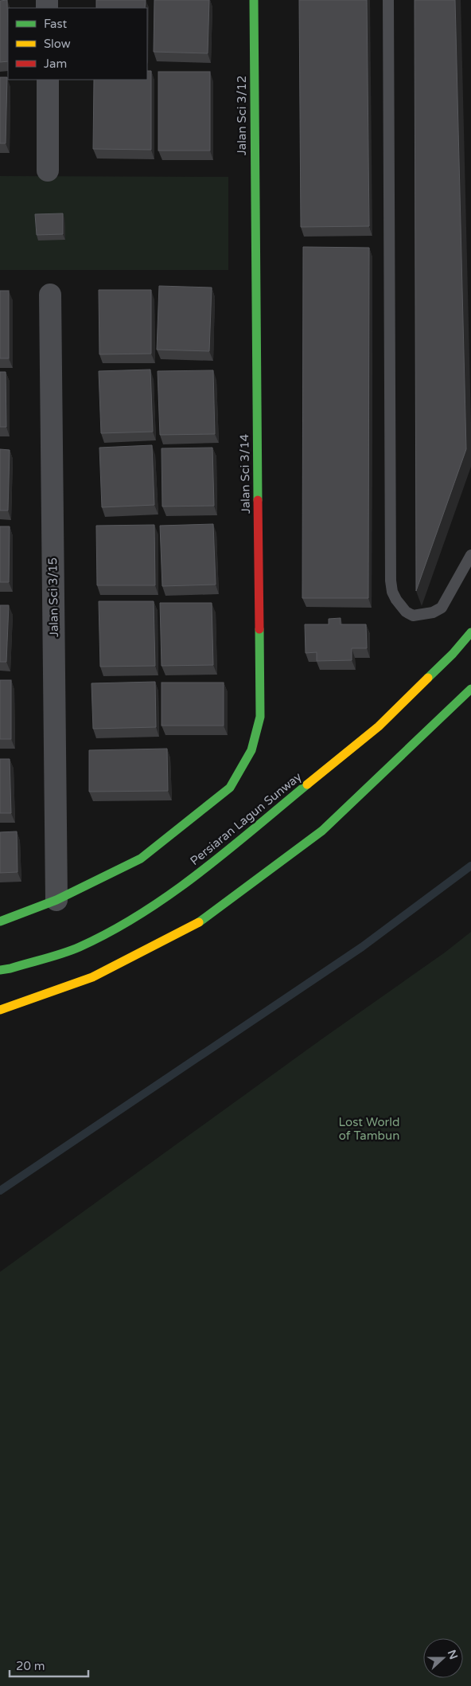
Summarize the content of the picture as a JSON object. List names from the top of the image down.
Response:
{
  "streets": {
    "main road": ["Jalan Sci 3/12", "Jalan Sci 3/14", "Persiaran Lagun Sunway"],
    "street": ["Jalan Sci 3/15"]
  },
  "crossings": [
    ["Jalan Sci 3/12", "Jalan Sci 3/14"],
    ["Jalan Sci 3/14", "Jalan Sci 3/15"]
  ],
  "parks": ["Lost World of Tambun"],
  "legend": ["Fast", "Slow", "Jam"],
  "scale_bar": "20 m",
  "north": "right"
}
